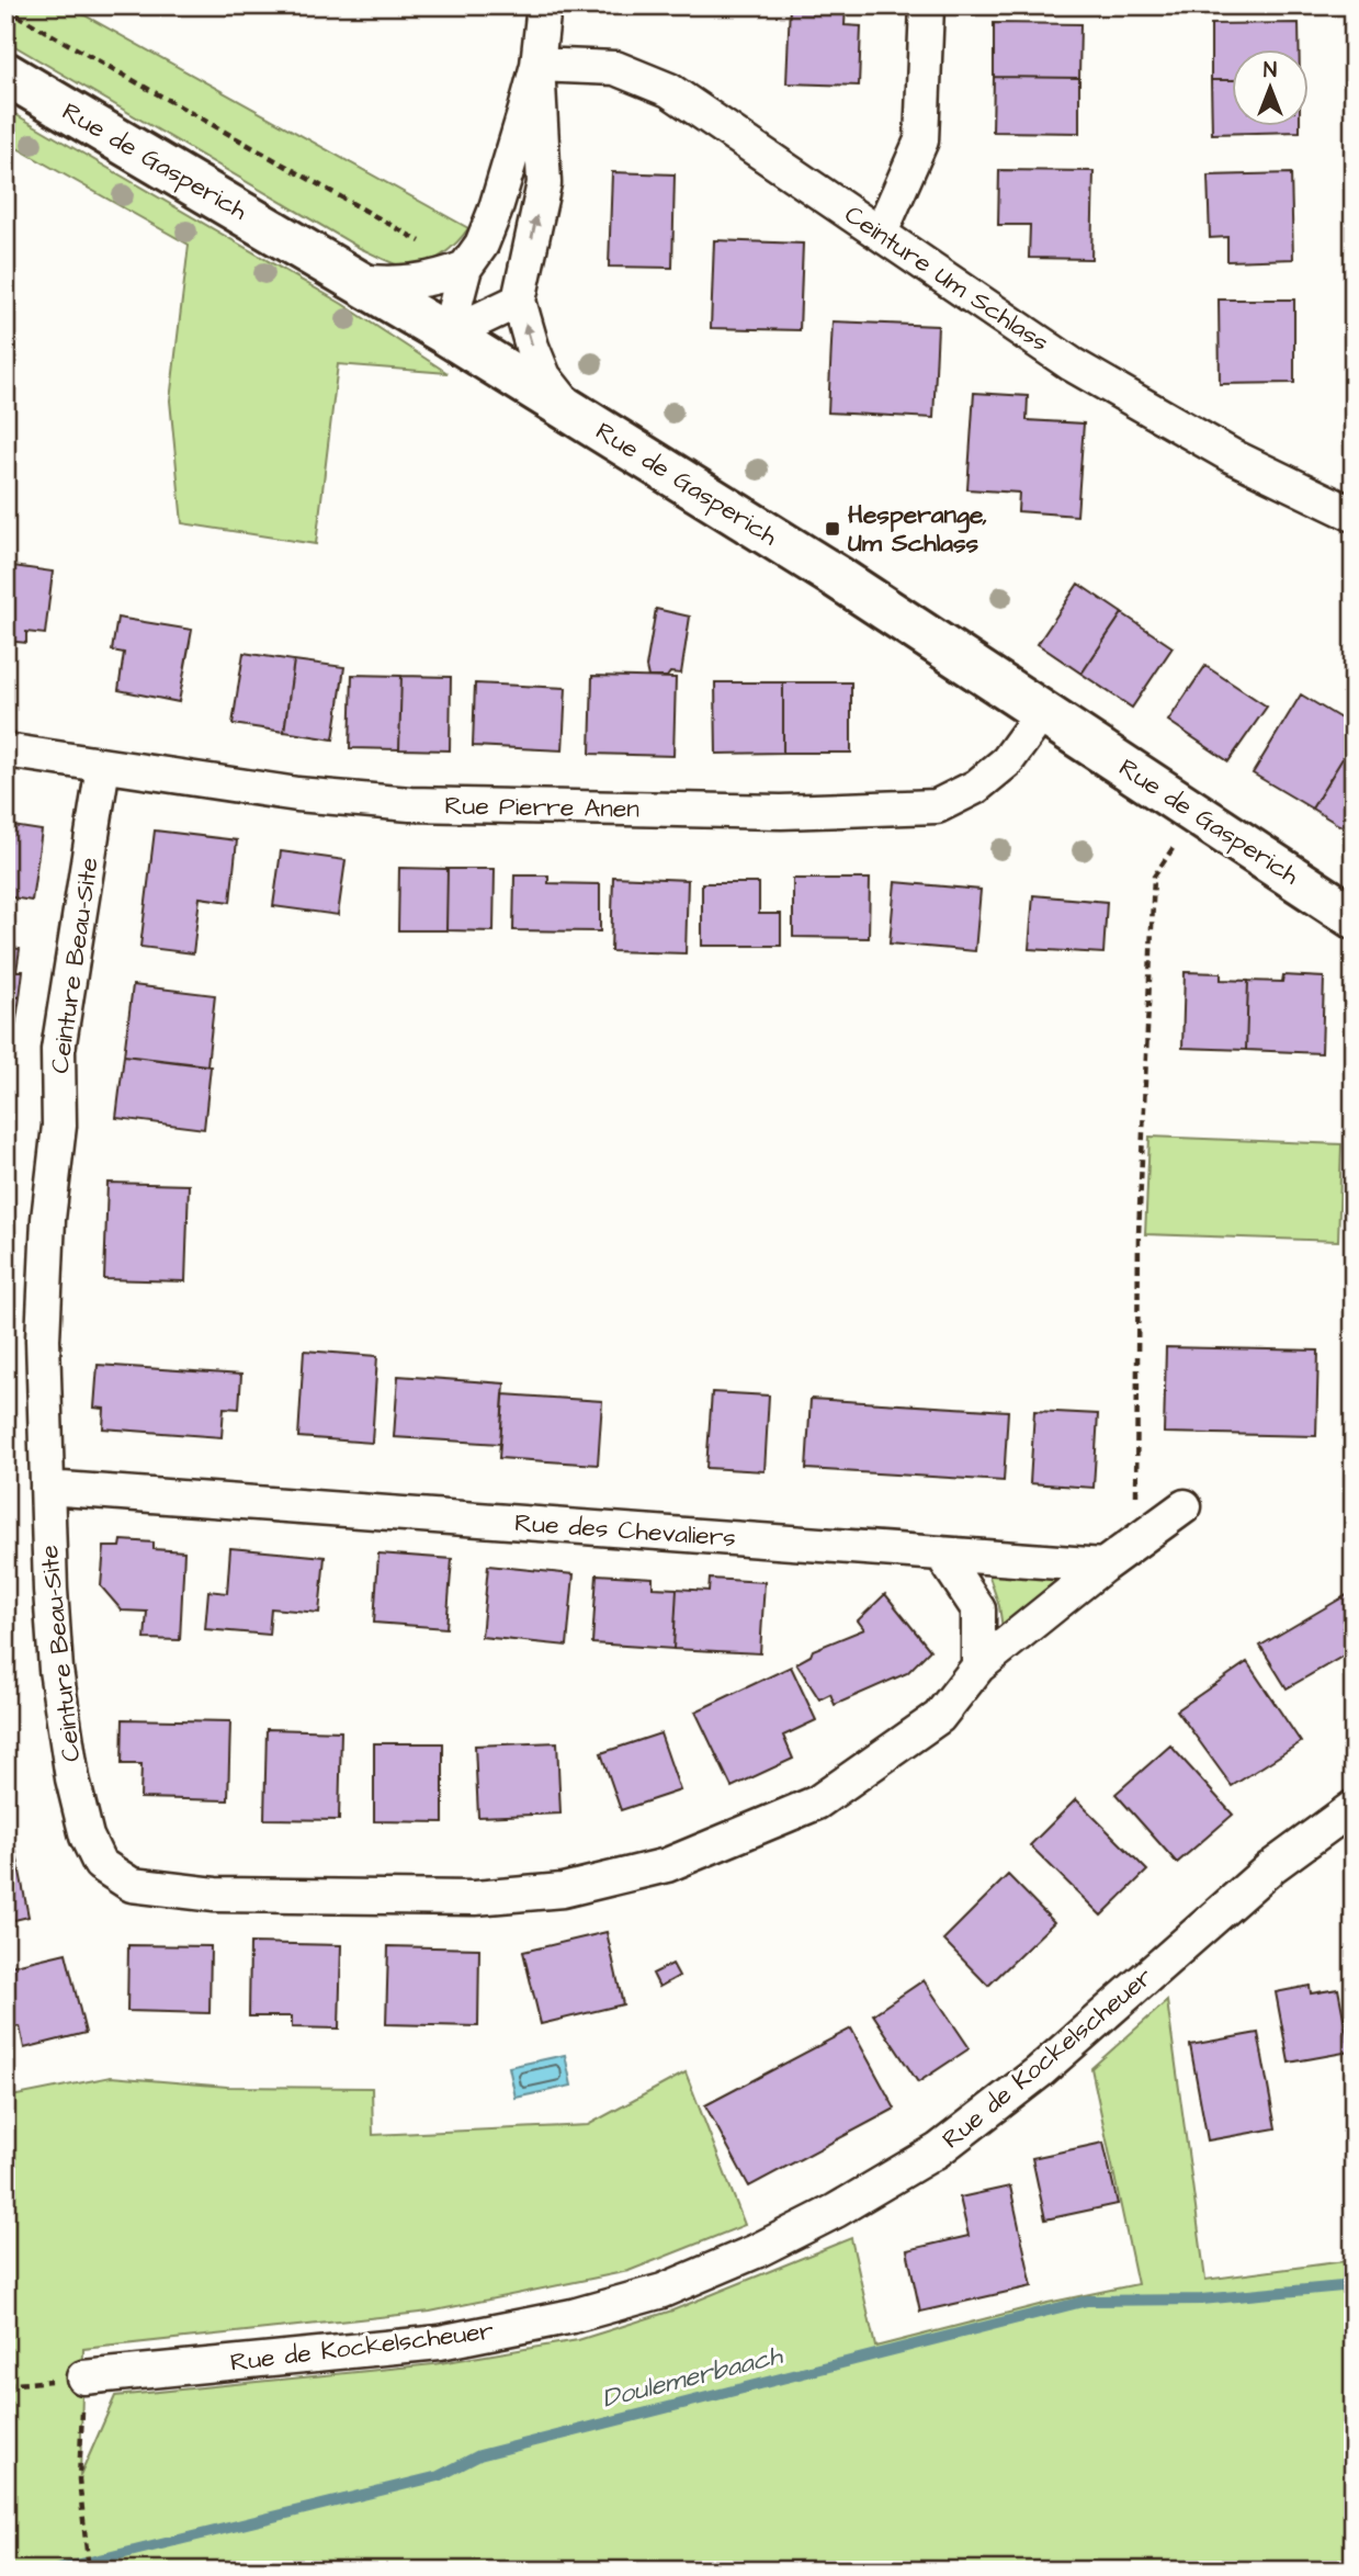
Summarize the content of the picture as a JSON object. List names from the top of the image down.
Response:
{
  "streets": {
    "main road": ["Rue de Gasperich"],
    "street": [
      "Ceinture Um Schlass",
      "Rue Pierre Anen",
      "Ceinture Beau-Site",
      "Rue des Chevaliers",
      "Rue de Kockelscheuer"
    ]
  },
  "crossings": [
    ["Rue de Gasperich", "Rue Pierre Anen"],
    ["Rue Pierre Anen", "Ceinture Beau-Site"],
    ["Ceinture Beau-Site", "Rue des Chevaliers"]
  ],
  "water": ["Doulemerbaach"],
  "places": {
    "transit": ["Hesperange, Um Schlass"]
  },
  "north": "top"
}
